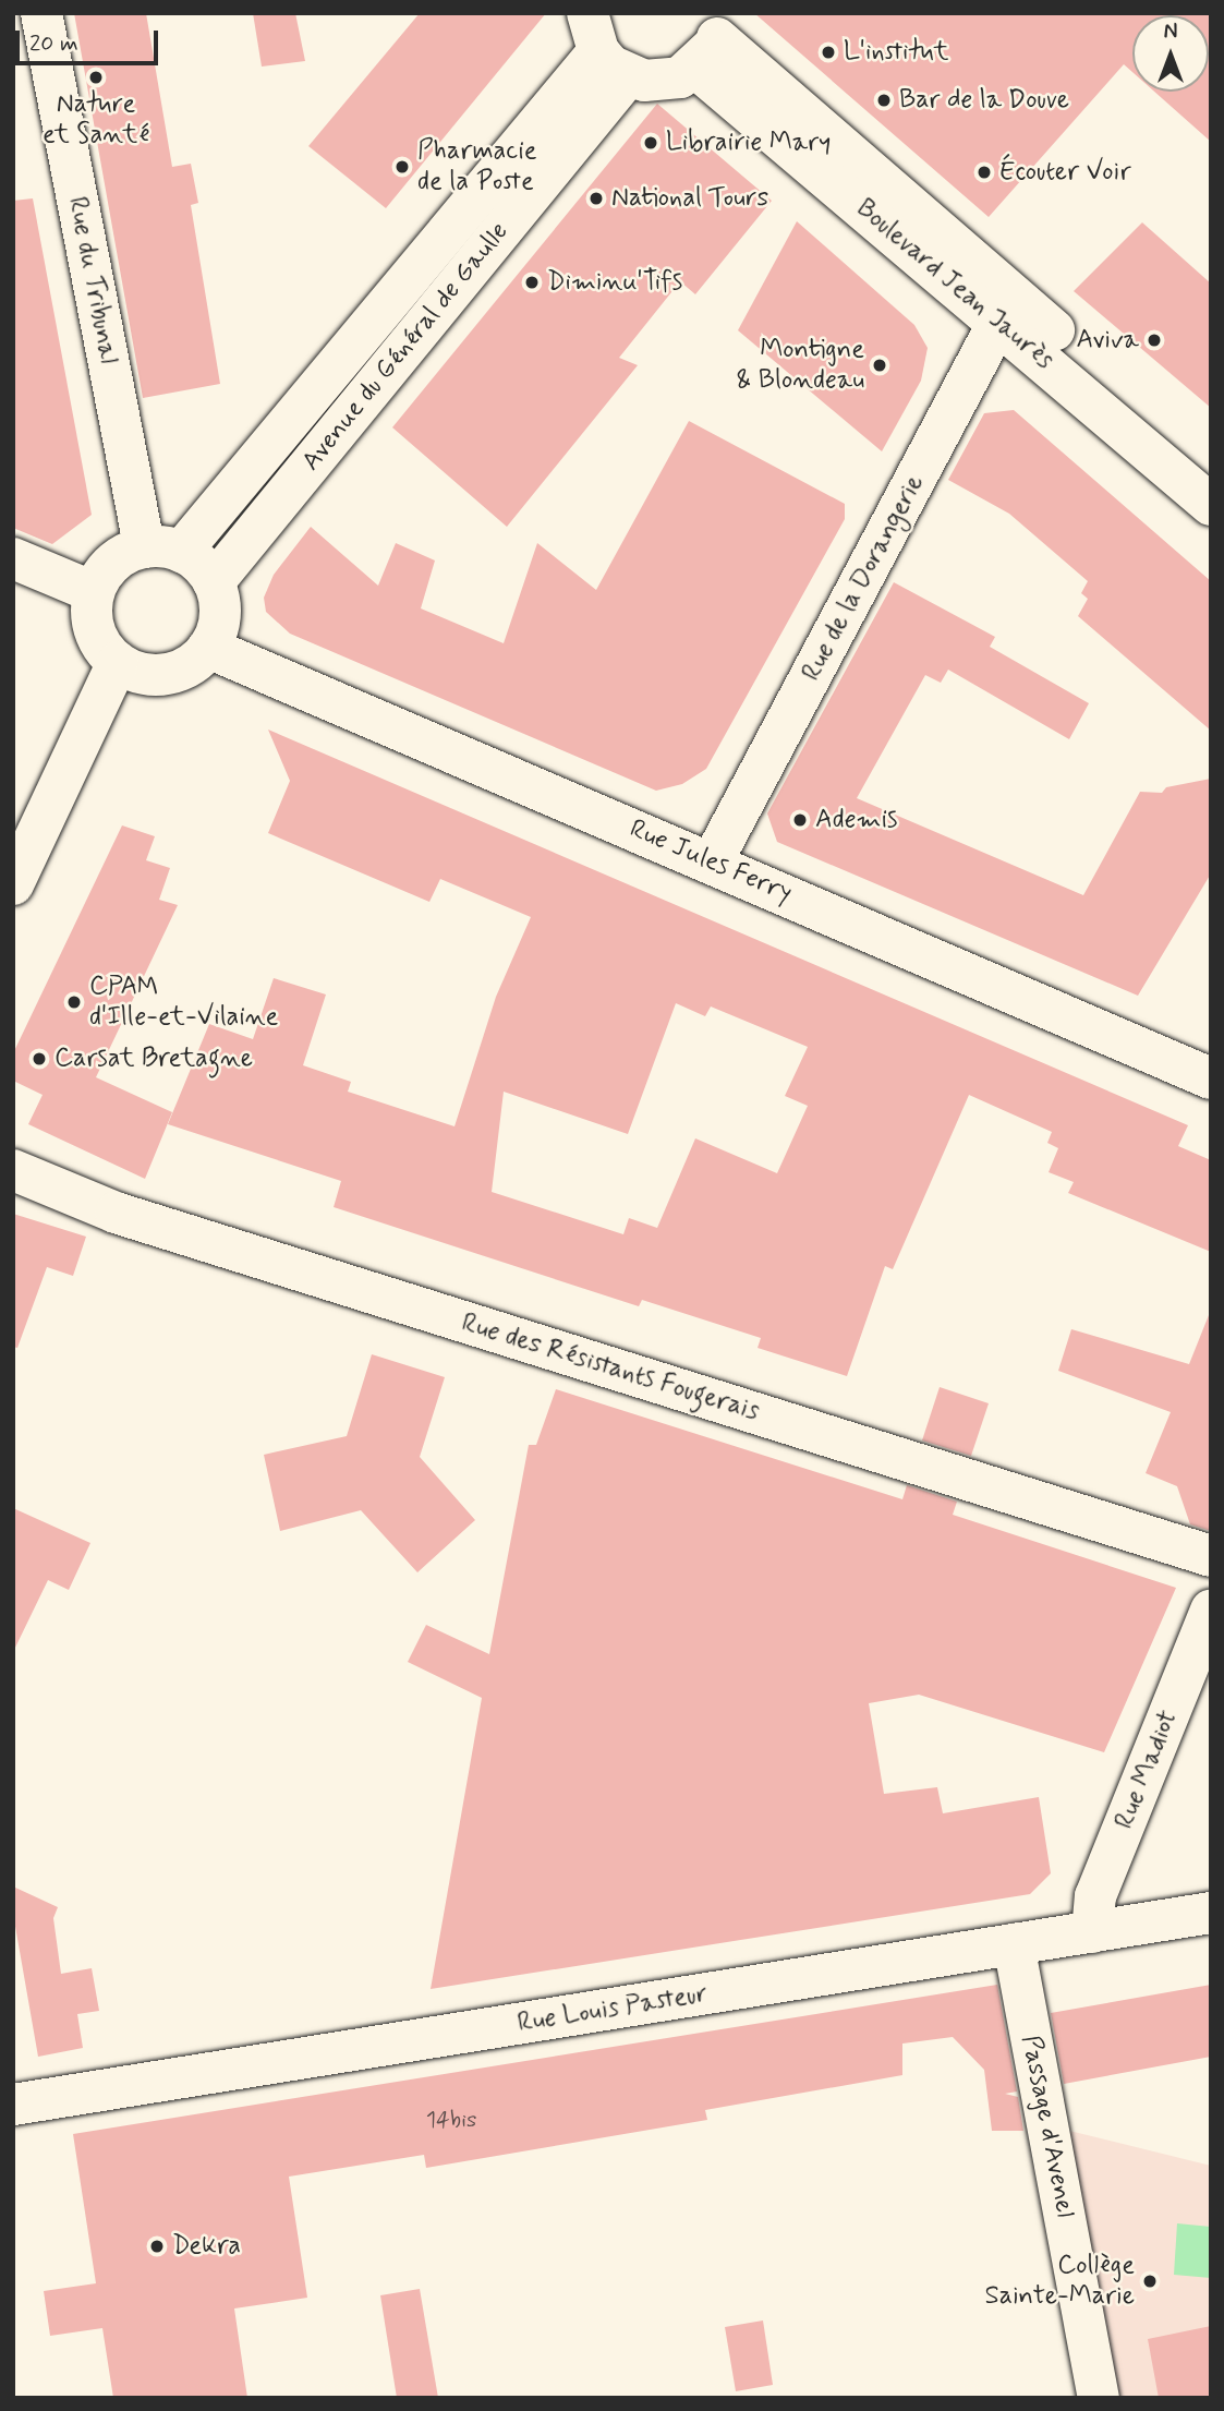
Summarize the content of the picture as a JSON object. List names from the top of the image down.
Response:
{
  "streets": {
    "street": [
      "Rue du Tribunal",
      "Boulevard Jean Jaurès",
      "Avenue du Général de Gaulle",
      "Rue de la Dorangerie",
      "Rue Jules Ferry",
      "Rue des Résistants Fougerais",
      "Rue Madiot",
      "Rue Louis Pasteur",
      "Passage d'Avenel"
    ]
  },
  "crossings": [
    ["Rue du Tribunal", "Avenue du Général de Gaulle"],
    ["Rue du Tribunal", "Rue Jules Ferry"],
    ["Boulevard Jean Jaurès", "Rue de la Dorangerie"],
    ["Avenue du Général de Gaulle", "Rue Jules Ferry"],
    ["Rue de la Dorangerie", "Rue Jules Ferry"],
    ["Rue Madiot", "Rue Louis Pasteur"],
    ["Rue Louis Pasteur", "Passage d'Avenel"]
  ],
  "places": [
    "L'institut",
    "Nature et Santé",
    "Bar de la Douve",
    "Librairie Mary",
    "Pharmacie de la Poste",
    "Écouter Voir",
    "National Tours",
    "Diminu'Tifs",
    "Aviva",
    "Montigne & Blondeau",
    "Ademis",
    "CPAM d'Ille-et-Vilaine",
    "Carsat Bretagne",
    "Dekra",
    "Collège Sainte-Marie"
  ],
  "house_numbers": ["14bis"],
  "scale_bar": "20 m",
  "north": "top"
}
